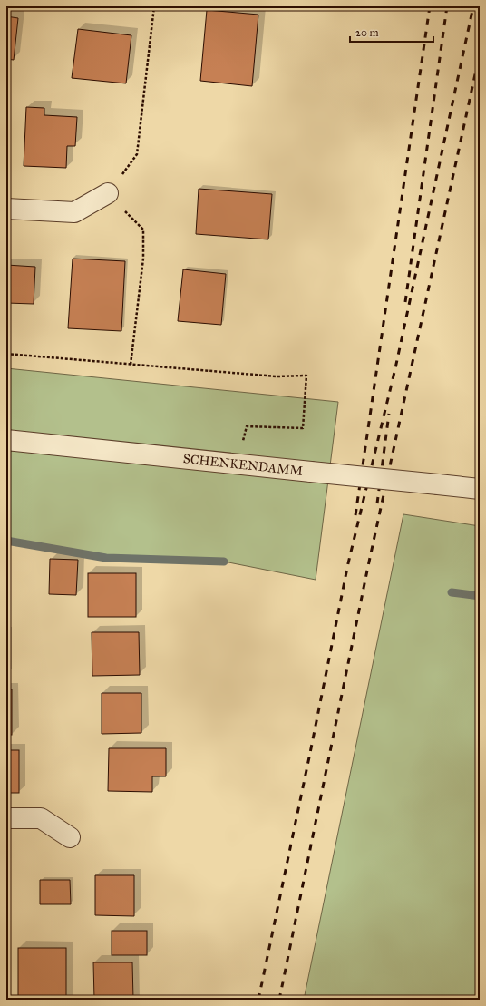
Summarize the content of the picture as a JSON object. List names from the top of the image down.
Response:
{
  "streets": {
    "street": ["SCHENKENDAMM"]
  },
  "scale_bar": "20 m"
}
